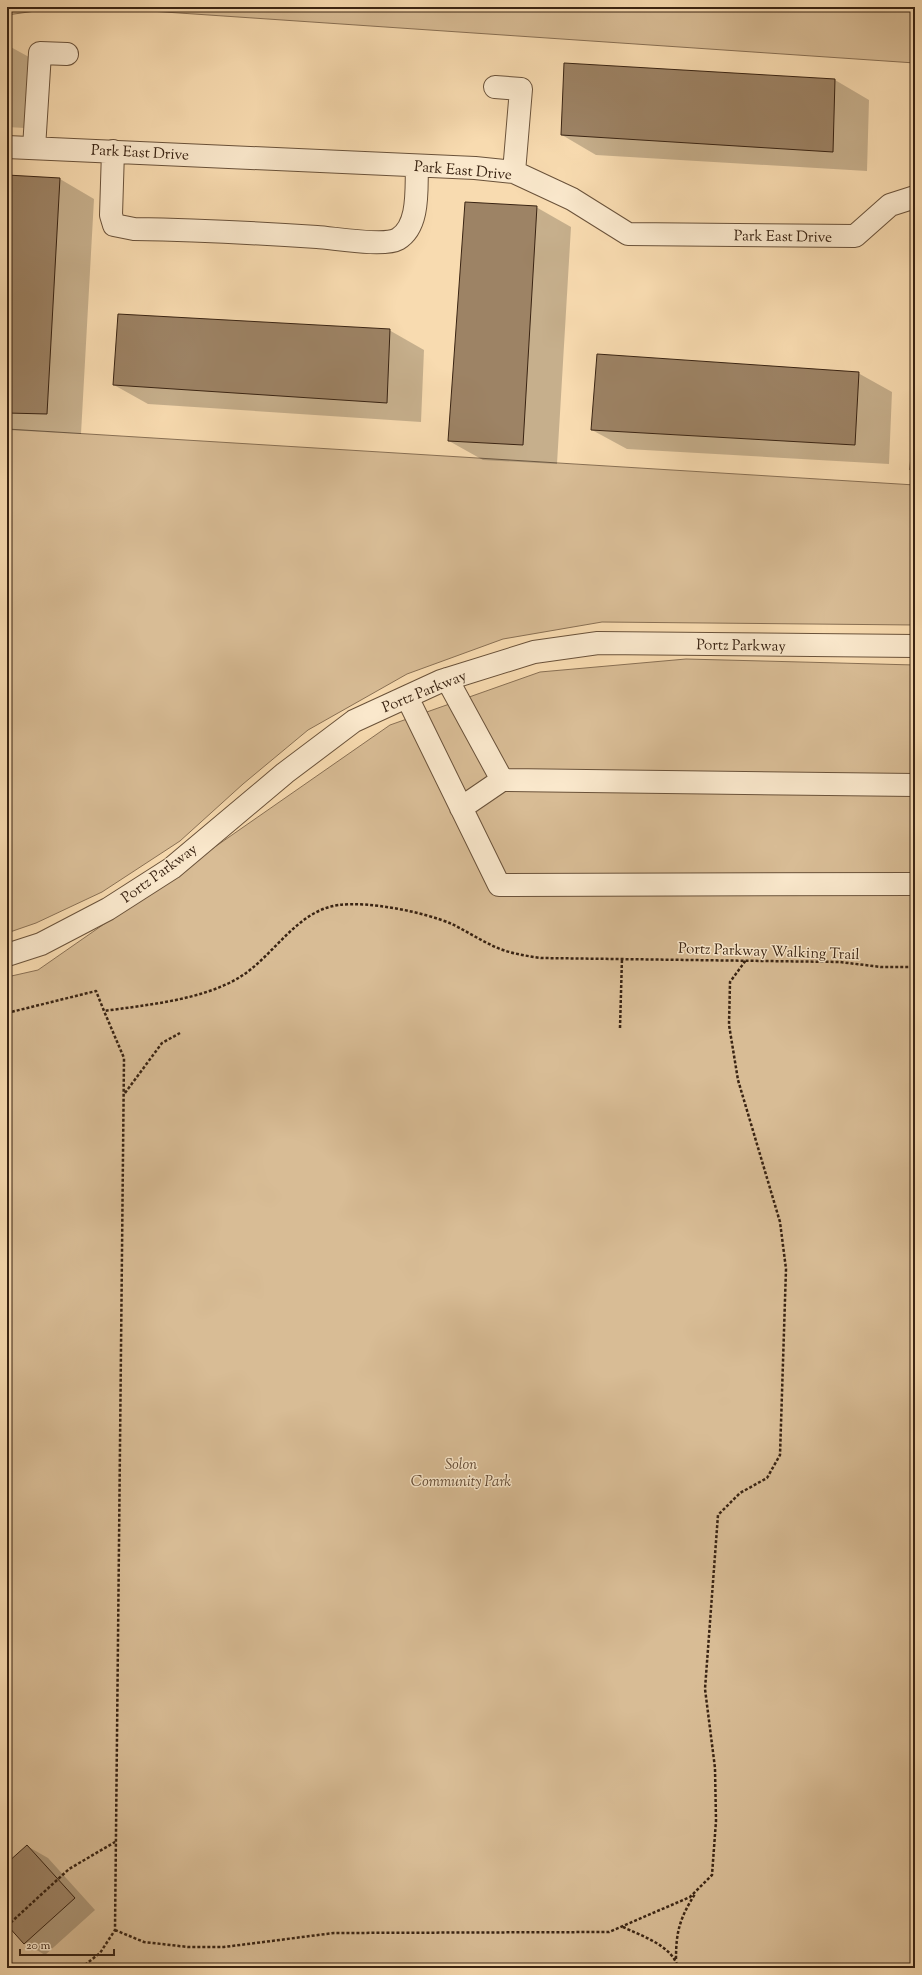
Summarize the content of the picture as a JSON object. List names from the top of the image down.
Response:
{
  "streets": {
    "street": ["Park East Drive", "Portz Parkway"],
    "path": ["Portz Parkway Walking Trail"]
  },
  "parks": ["Solon Community Park"],
  "scale_bar": "20 m"
}
